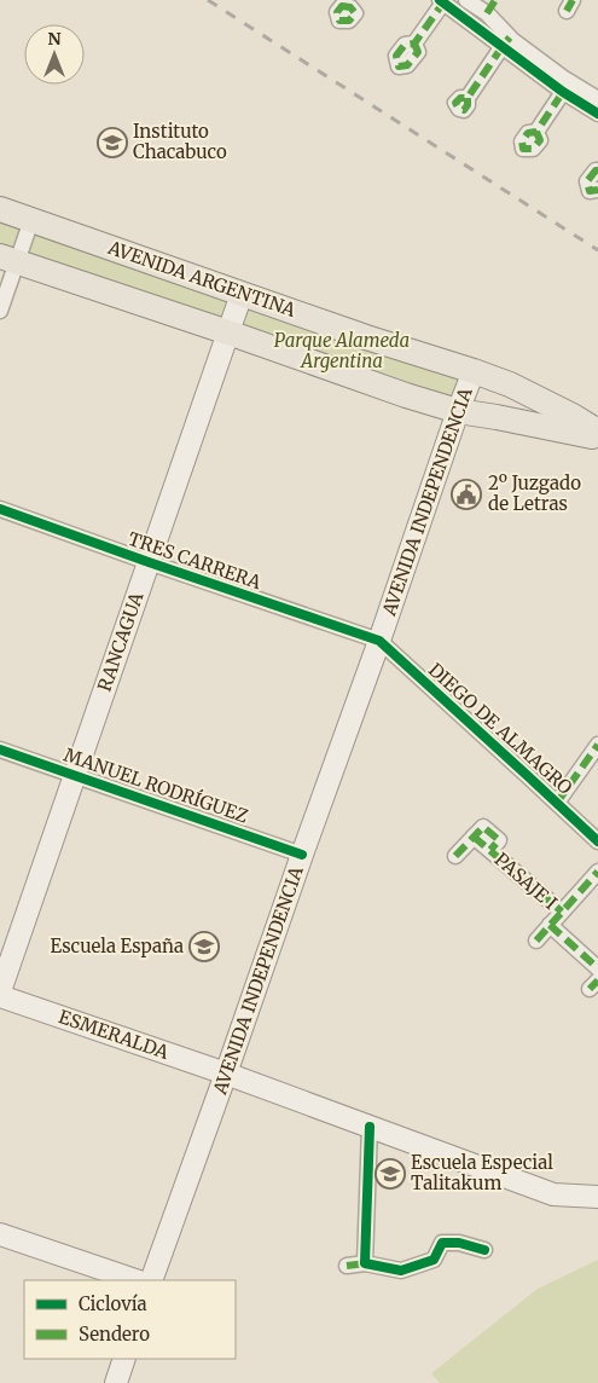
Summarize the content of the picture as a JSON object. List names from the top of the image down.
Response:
{
  "streets": {
    "main road": [
      "AVENIDA ARGENTINA",
      "AVENIDA INDEPENDENCIA",
      "RANCAGUA",
      "ESMERALDA"
    ],
    "street": [
      "TRES CARRERA",
      "DIEGO DE ALMAGRO",
      "MANUEL RODRÍGUEZ",
      "PASAJE I"
    ]
  },
  "crossings": [
    ["AVENIDA ARGENTINA", "AVENIDA INDEPENDENCIA"],
    ["AVENIDA ARGENTINA", "RANCAGUA"],
    ["AVENIDA INDEPENDENCIA", "TRES CARRERA"],
    ["AVENIDA INDEPENDENCIA", "DIEGO DE ALMAGRO"],
    ["AVENIDA INDEPENDENCIA", "MANUEL RODRÍGUEZ"],
    ["AVENIDA INDEPENDENCIA", "ESMERALDA"],
    ["TRES CARRERA", "RANCAGUA"],
    ["TRES CARRERA", "DIEGO DE ALMAGRO"],
    ["RANCAGUA", "MANUEL RODRÍGUEZ"]
  ],
  "parks": ["Parque Alameda Argentina"],
  "places": {
    "school or university": ["Instituto Chacabuco", "Escuela España", "Escuela Especial Talitakum"],
    "public building": ["2º Juzgado de Letras"]
  },
  "legend": ["Ciclovía", "Sendero"],
  "north": "top"
}
